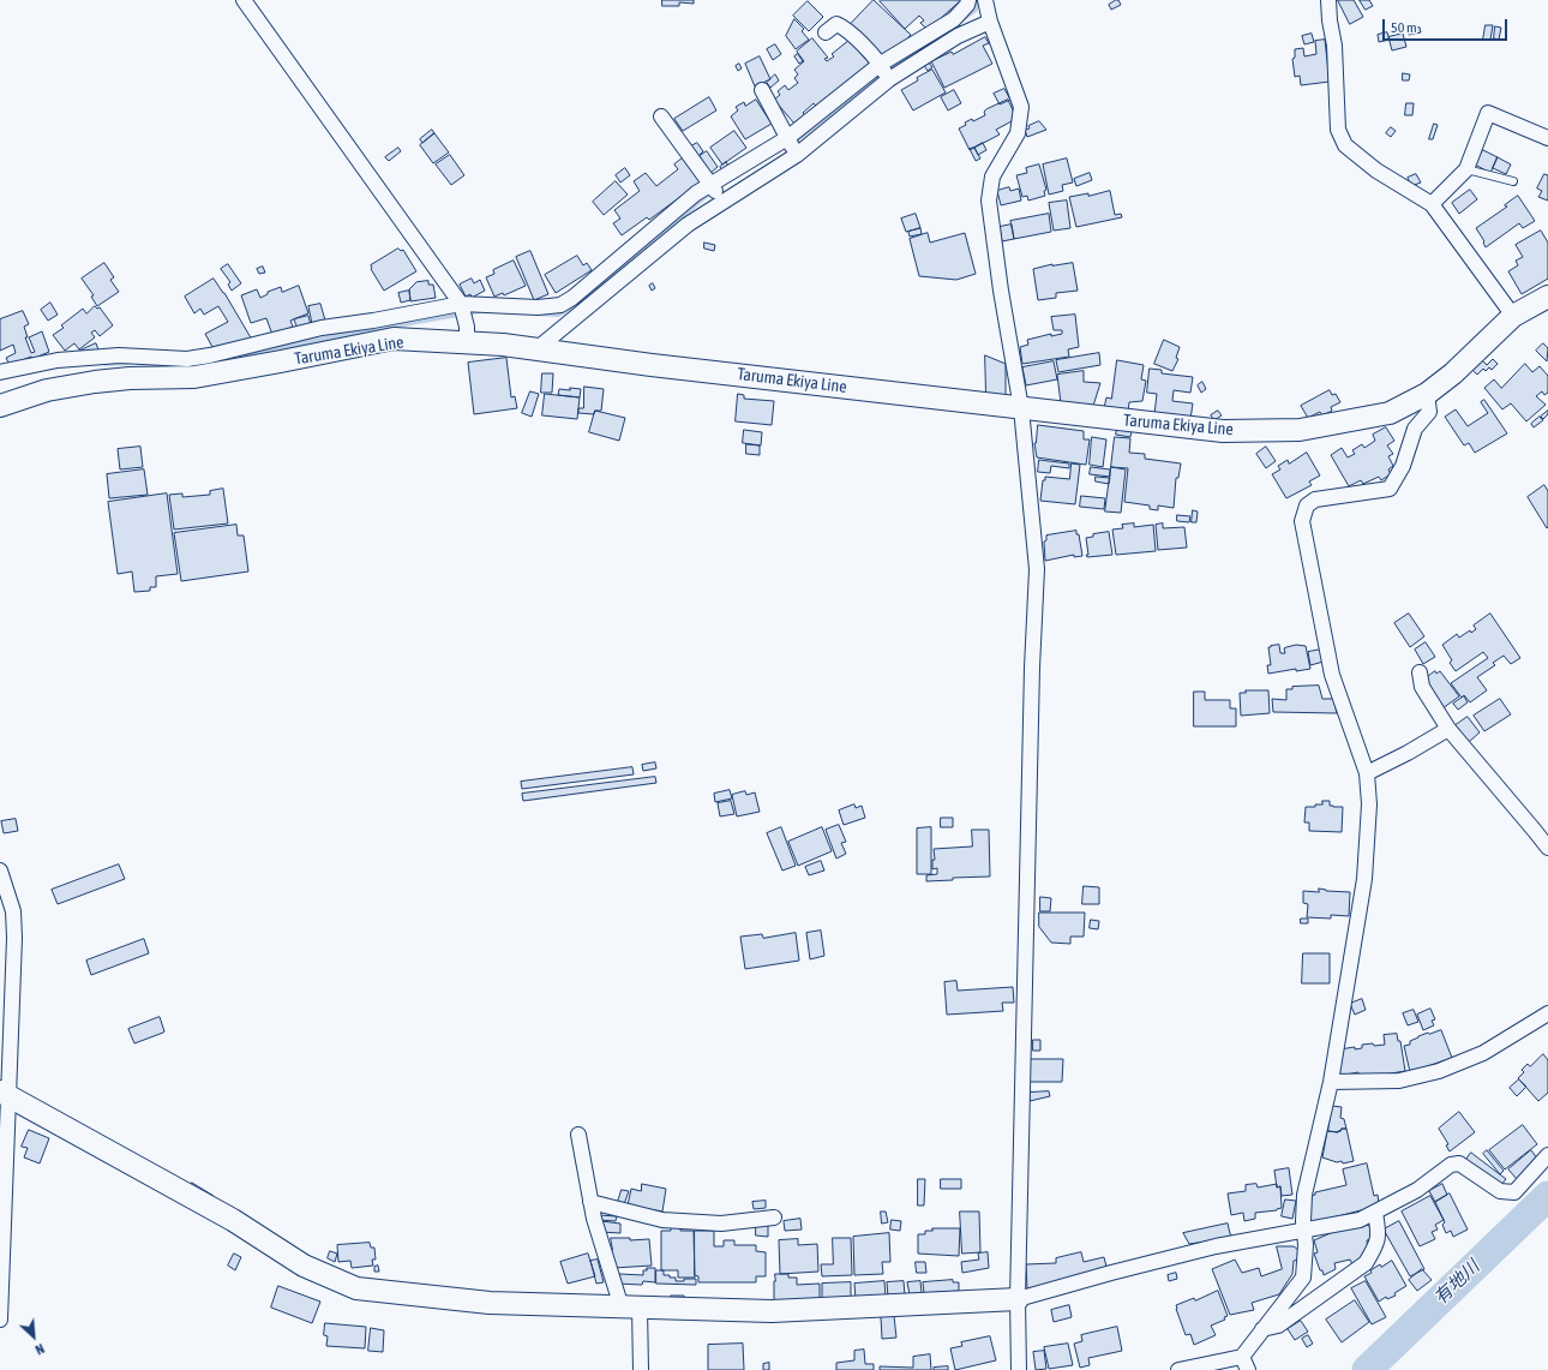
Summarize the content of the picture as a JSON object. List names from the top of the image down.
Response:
{
  "streets": {
    "main road": ["Taruma Ekiya Line"]
  },
  "water": ["有地川"],
  "scale_bar": "50 m",
  "north": "bottom right"
}
